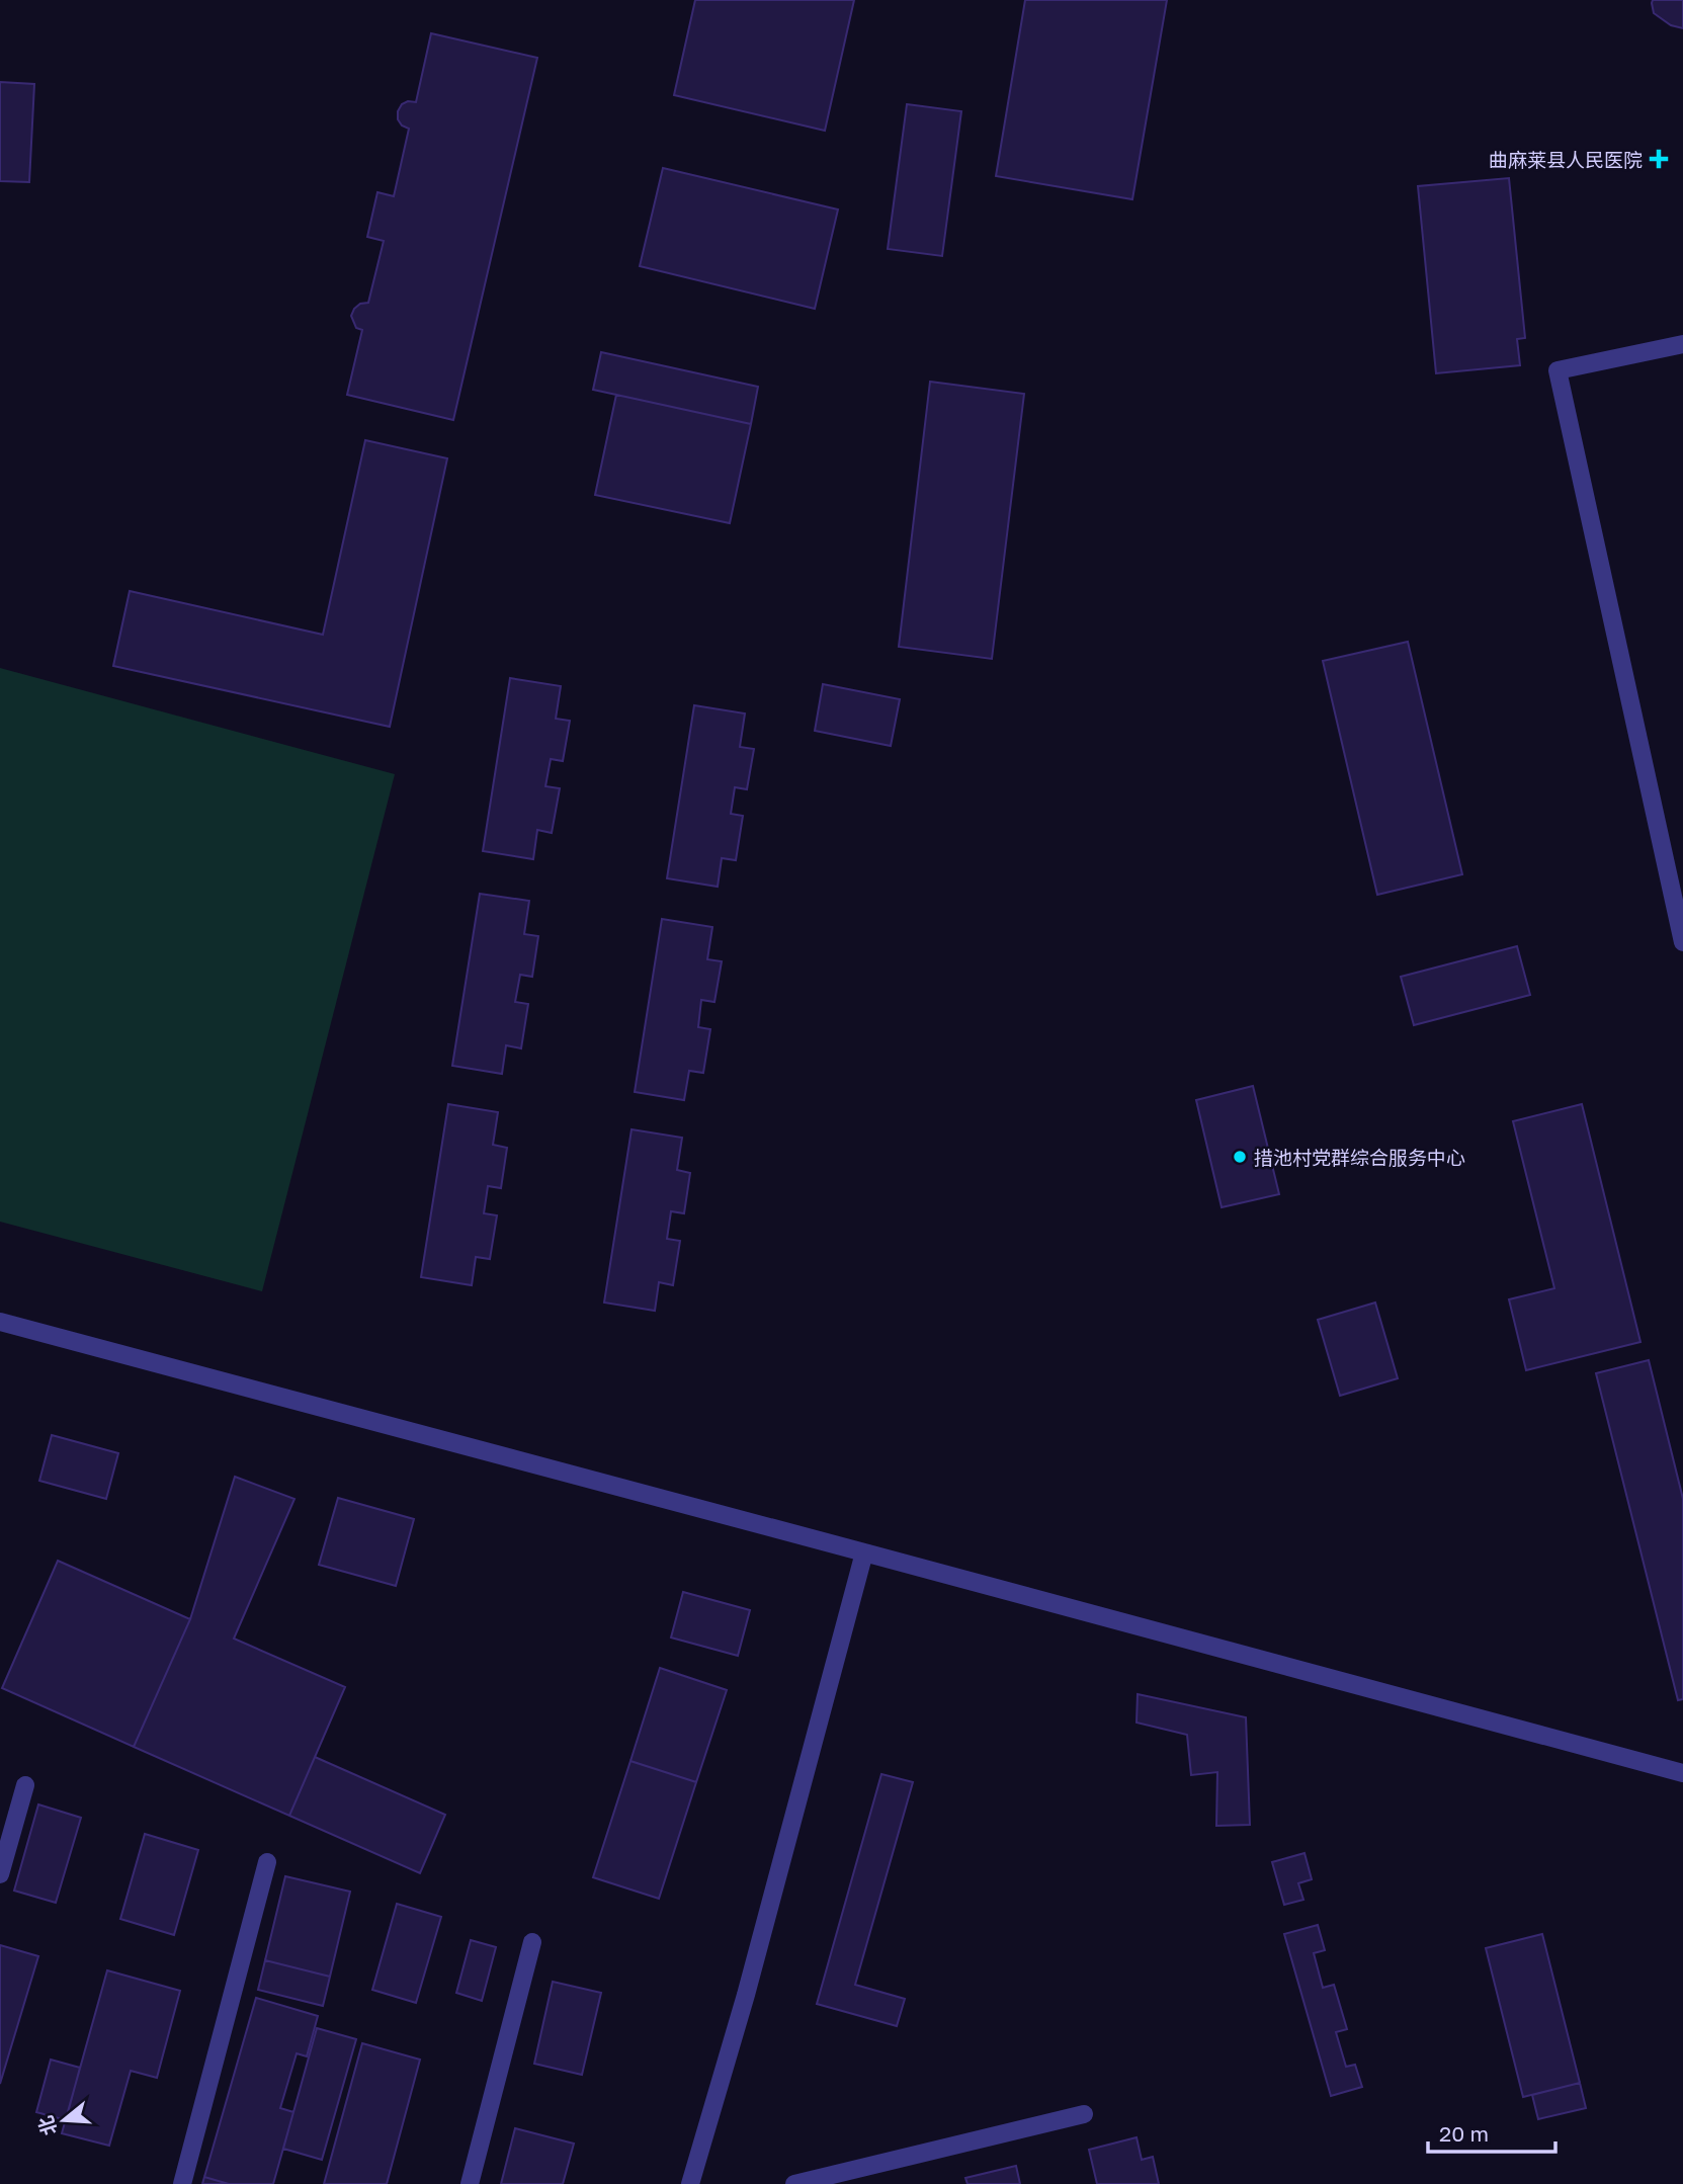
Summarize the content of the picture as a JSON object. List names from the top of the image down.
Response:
{
  "places": {
    "health": ["曲麻莱县人民医院"],
    "other": ["措池村党群综合服务中心"]
  },
  "scale_bar": "20 m",
  "north": "left"
}
